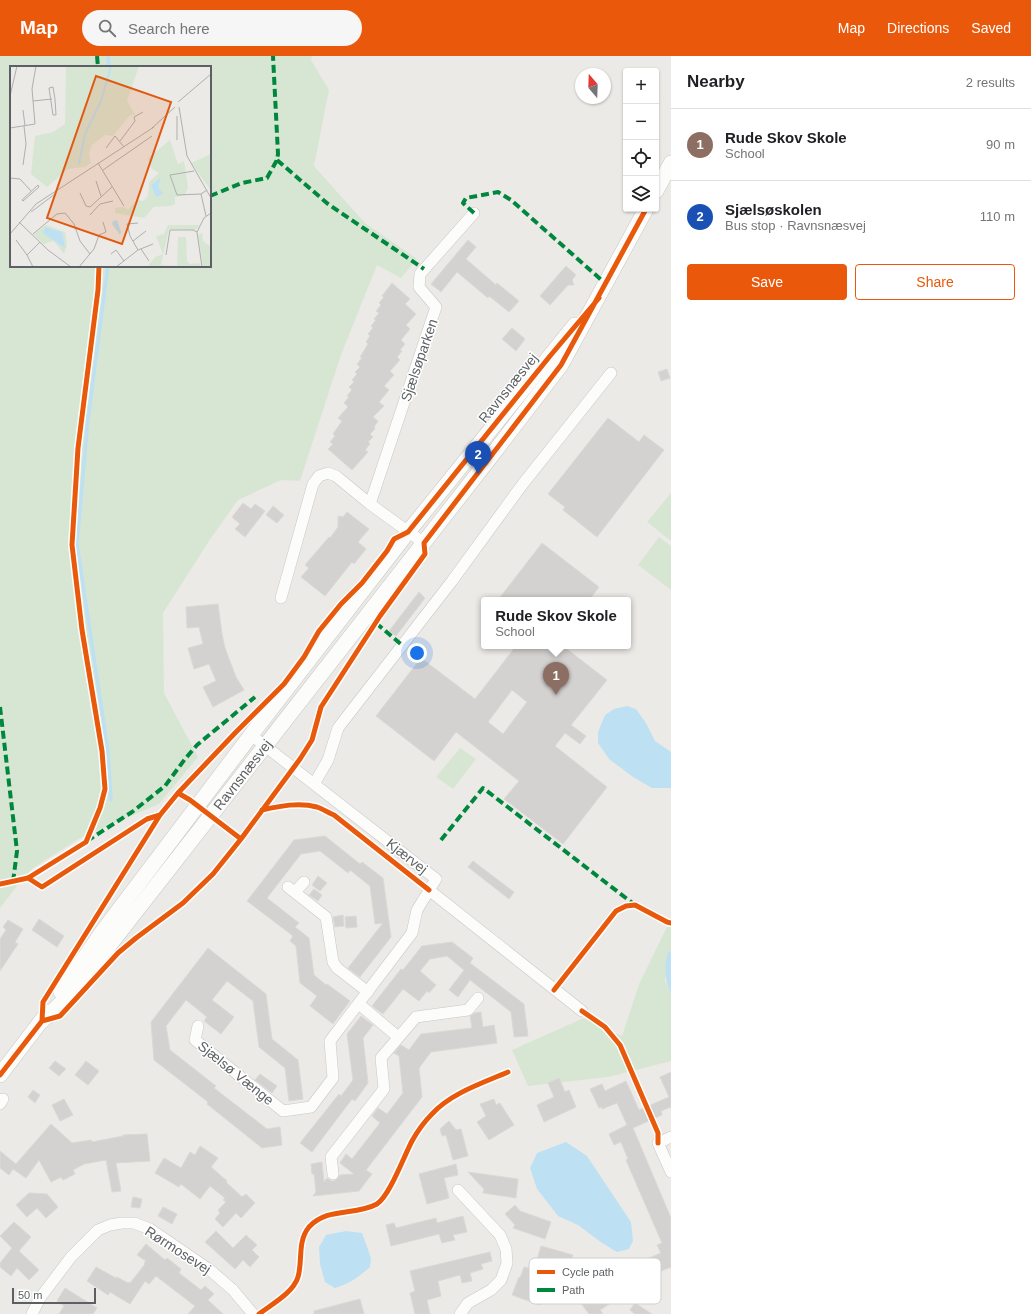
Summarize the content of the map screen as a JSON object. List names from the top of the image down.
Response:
{
  "streets": {
    "main road": ["Ravnsnæsvej"],
    "street": [
      "Sjælsøparken",
      "Kjærvej",
      "Sjælsø Vænge",
      "Rørmosevej"
    ]
  },
  "crossings": [
    ["Ravnsnæsvej", "Kjærvej"],
    ["Kjærvej", "Sjælsø Vænge"]
  ],
  "legend": ["Cycle path", "Path"],
  "scale_bar": "50 m",
  "north": "top",
  "page": {
    "header": "Map",
    "search": "Search here",
    "nav": ["Map", "Directions", "Saved"],
    "heading": ["Nearby", "2 results"],
    "map_buttons": ["+", "−"],
    "list": [
      {
        "mark": "1",
        "name": "Rude Skov Skole",
        "note": "School",
        "value": "90 m"
      },
      {
        "mark": "2",
        "name": "Sjælsøskolen",
        "note": "Bus stop · Ravnsnæsvej",
        "value": "110 m"
      }
    ],
    "buttons": ["Save", "Share"],
    "pins": ["2", "1"],
    "popup": ["Rude Skov Skole", "School"],
    "scale": "50 m"
  }
}
